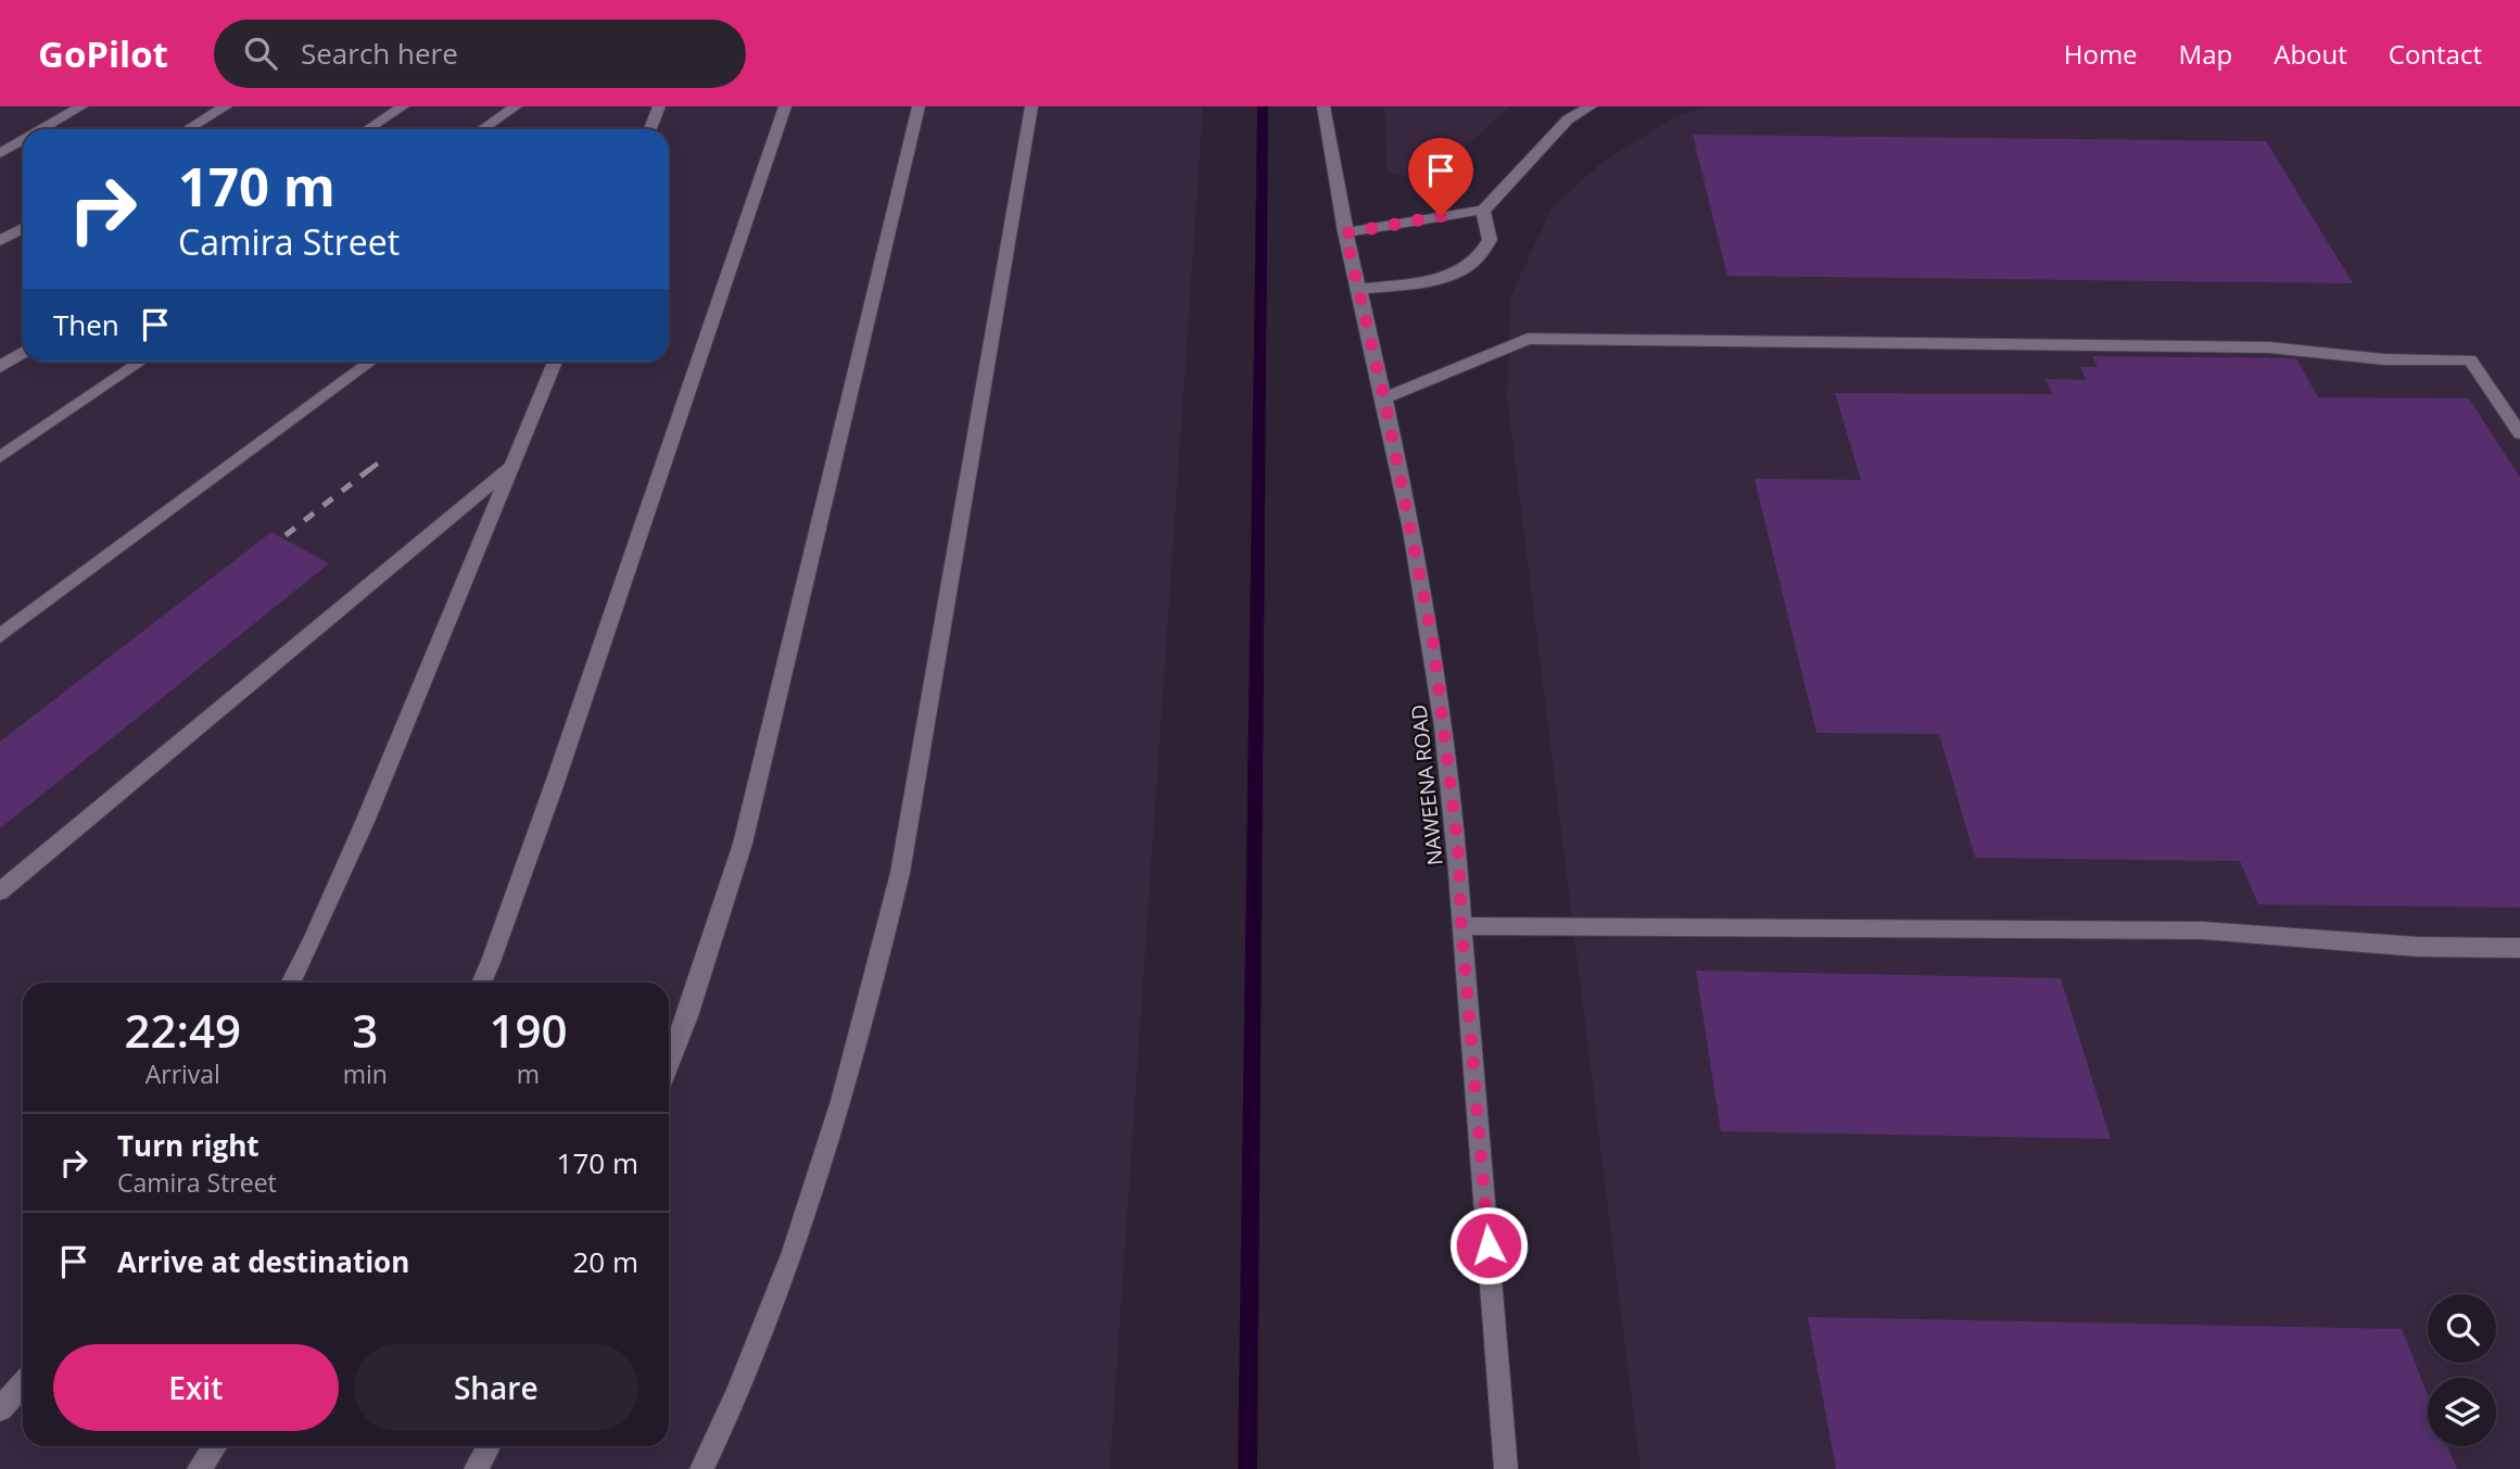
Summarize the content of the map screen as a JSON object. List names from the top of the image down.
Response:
{
  "streets": {
    "street": ["NAWEENA ROAD"]
  },
  "page": {
    "header": "GoPilot",
    "search": "Search here",
    "nav": [
      "Home",
      "Map",
      "About",
      "Contact"
    ],
    "turn": ["170 m", "Camira Street"],
    "then": "Then",
    "eta": [
      "22:49",
      "Arrival",
      "3",
      "min",
      "190",
      "m"
    ],
    "list": [
      {
        "name": "Turn right",
        "note": "Camira Street",
        "value": "170 m"
      },
      {
        "name": "Arrive at destination",
        "value": "20 m"
      }
    ],
    "buttons": ["Exit", "Share"]
  }
}
